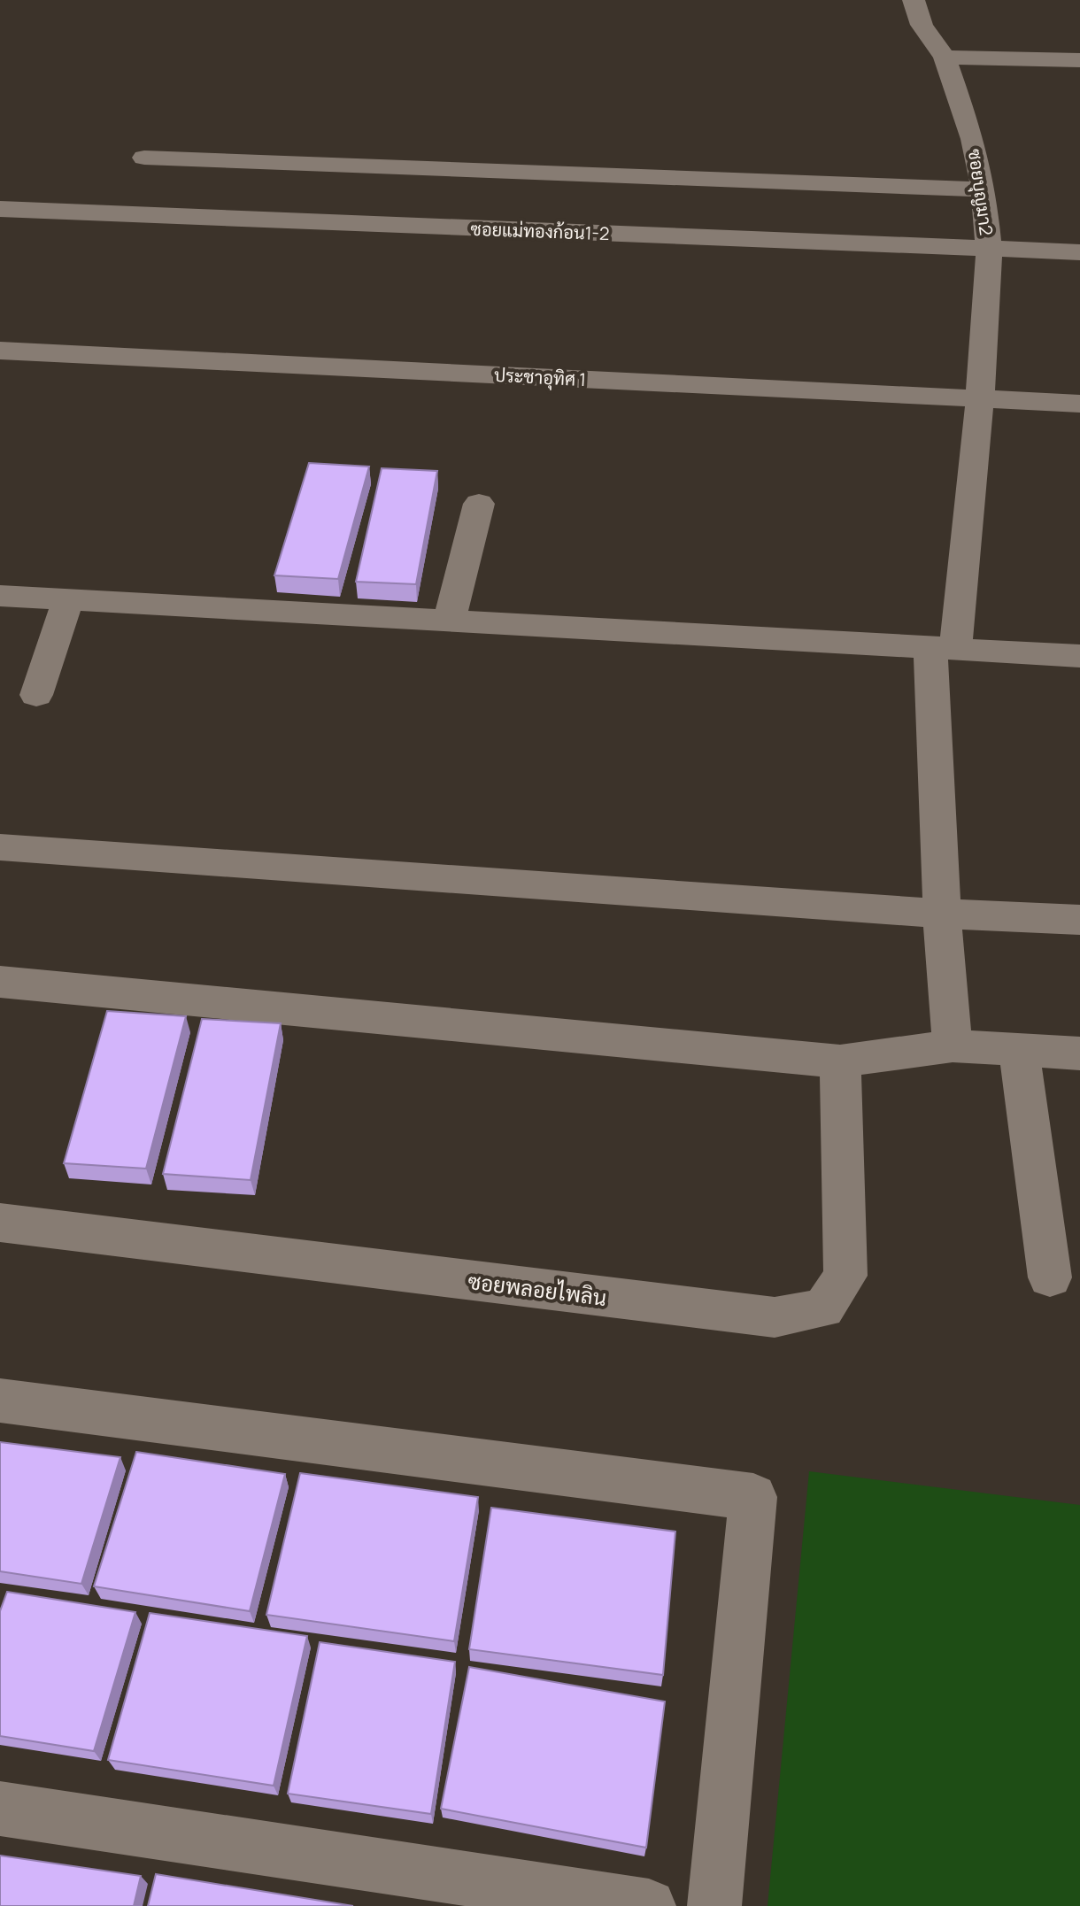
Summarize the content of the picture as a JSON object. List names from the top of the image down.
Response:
{
  "streets": {
    "street": [
      "ซอยบุญมา2",
      "ซอยแม่ทองก้อน1-2",
      "ประชาอุทิศ 1",
      "ซอยพลอยไพลิน"
    ]
  },
  "crossings": [
    ["ซอยบุญมา2", "ซอยแม่ทองก้อน1-2"],
    ["ซอยบุญมา2", "ประชาอุทิศ 1"]
  ]
}
